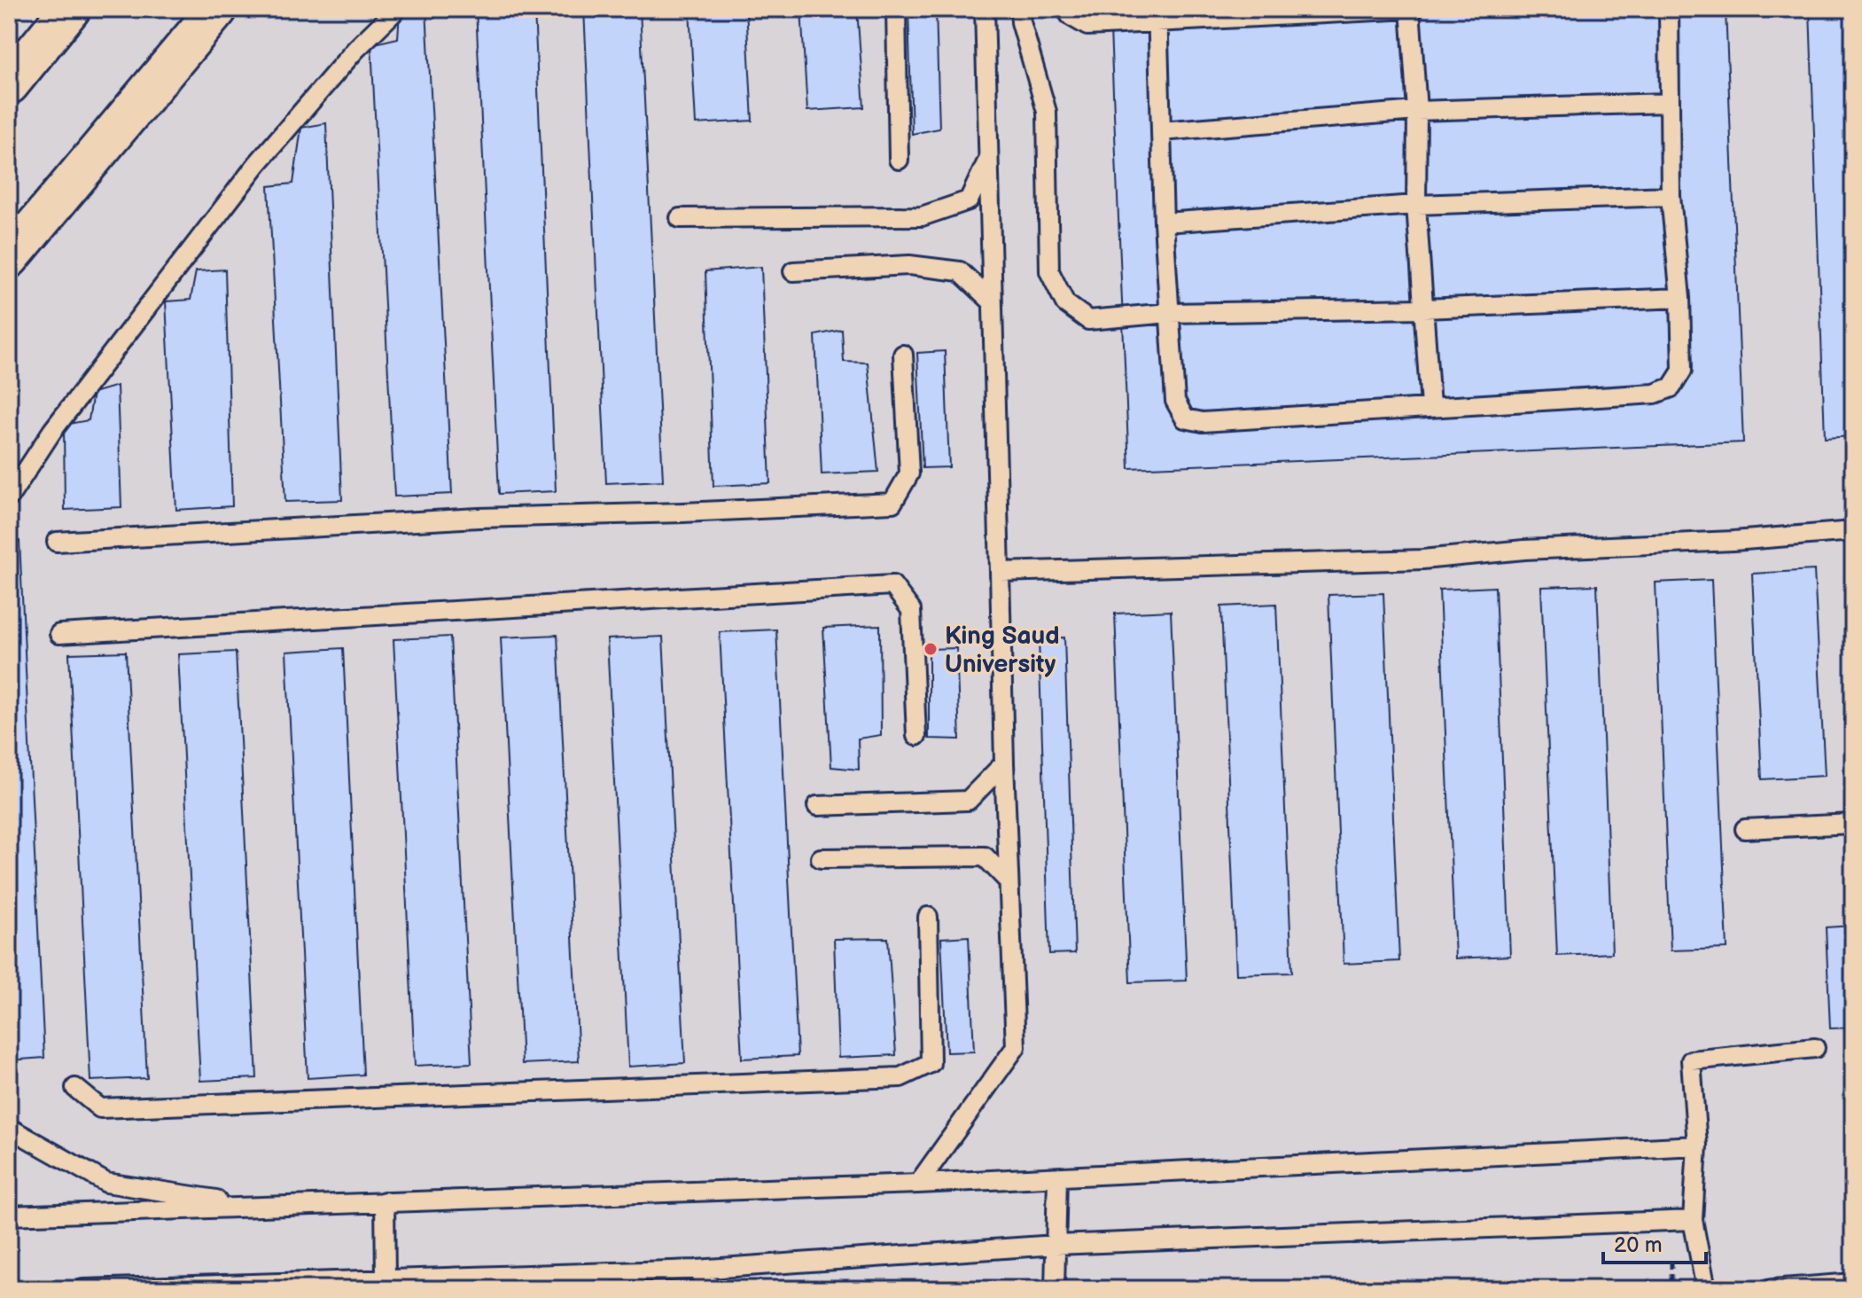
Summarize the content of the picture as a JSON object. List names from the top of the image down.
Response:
{
  "places": ["King Saud University"],
  "scale_bar": "20 m"
}
